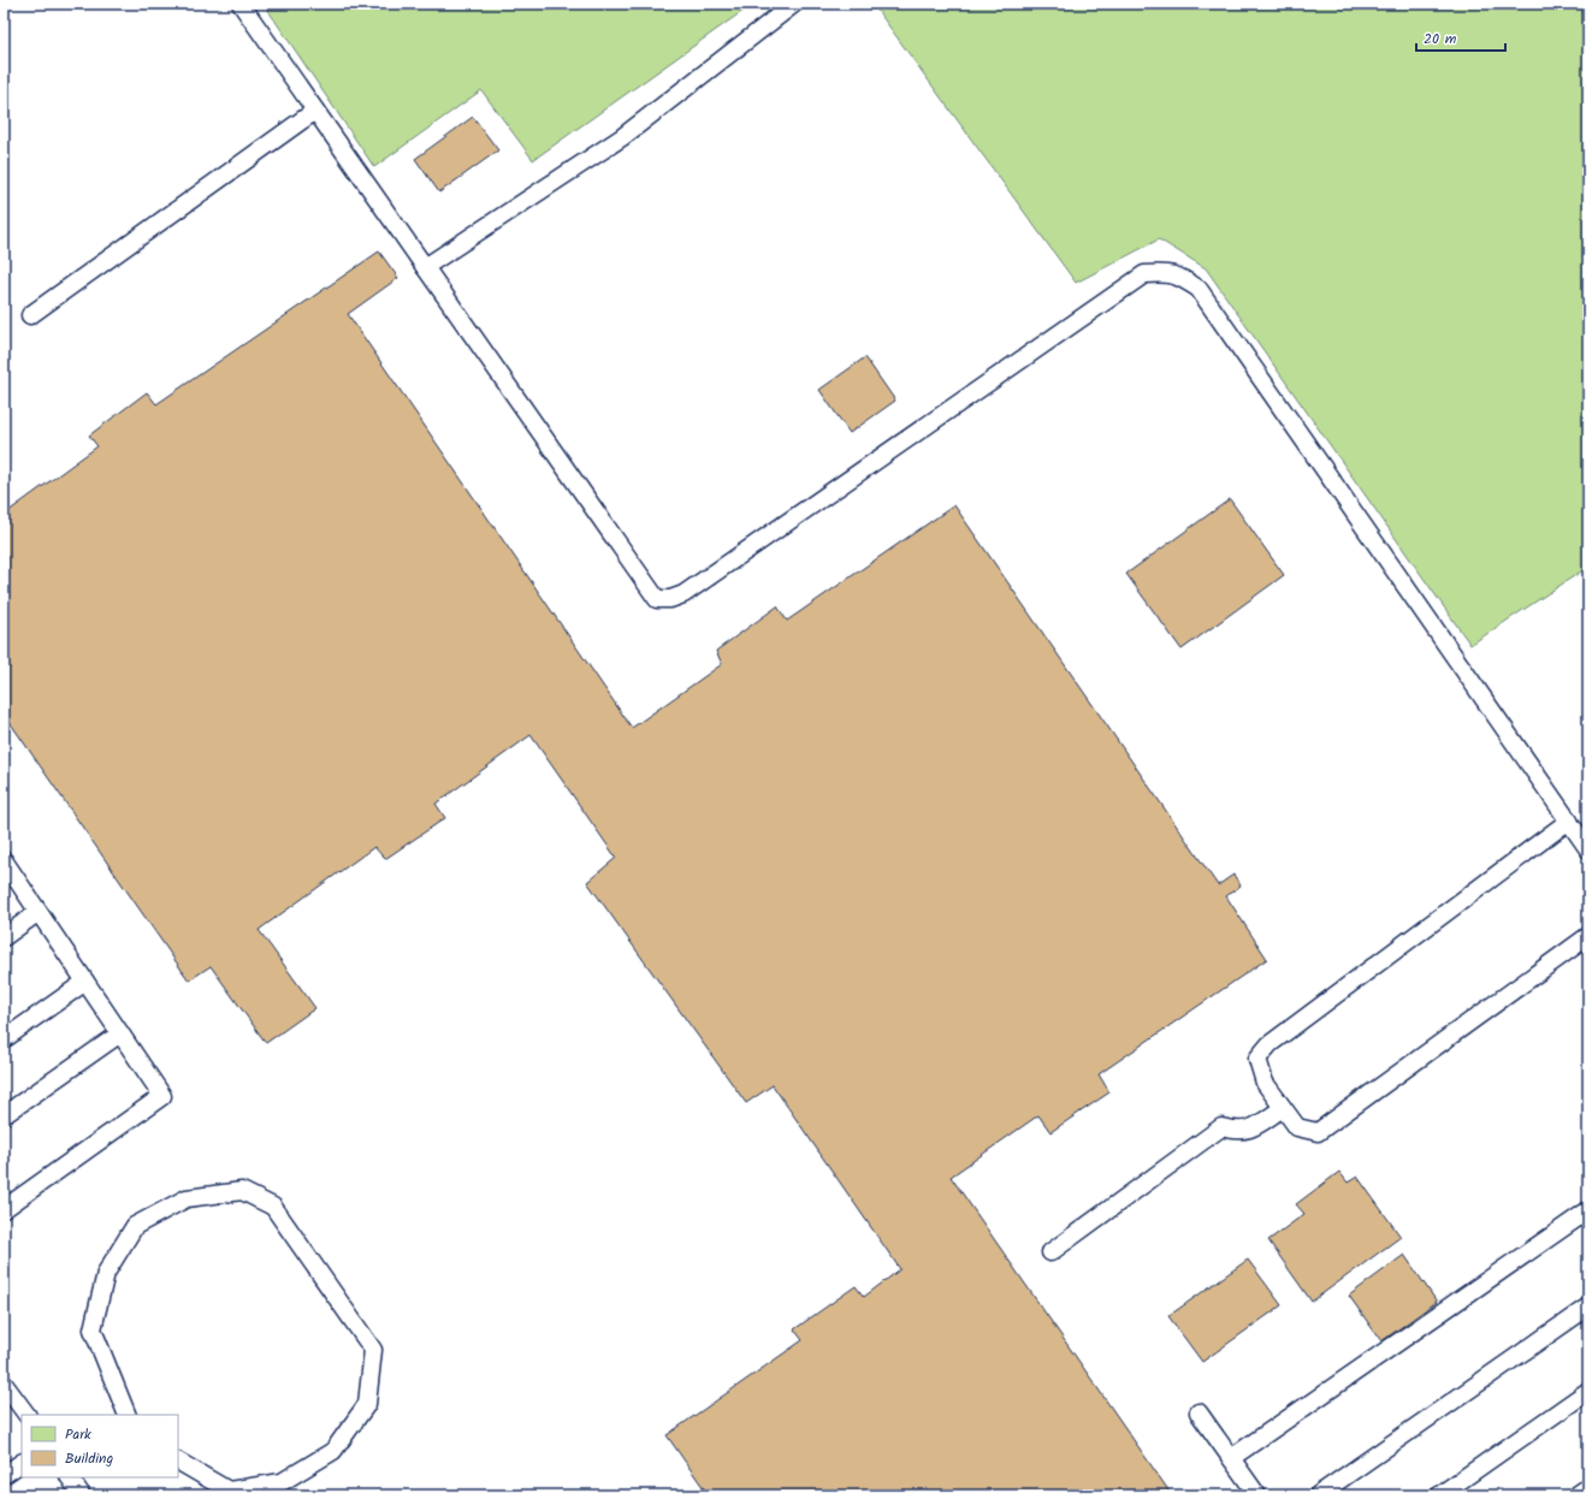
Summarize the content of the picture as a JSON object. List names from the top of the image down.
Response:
{
  "legend": ["Park", "Building"],
  "scale_bar": "20 m"
}
